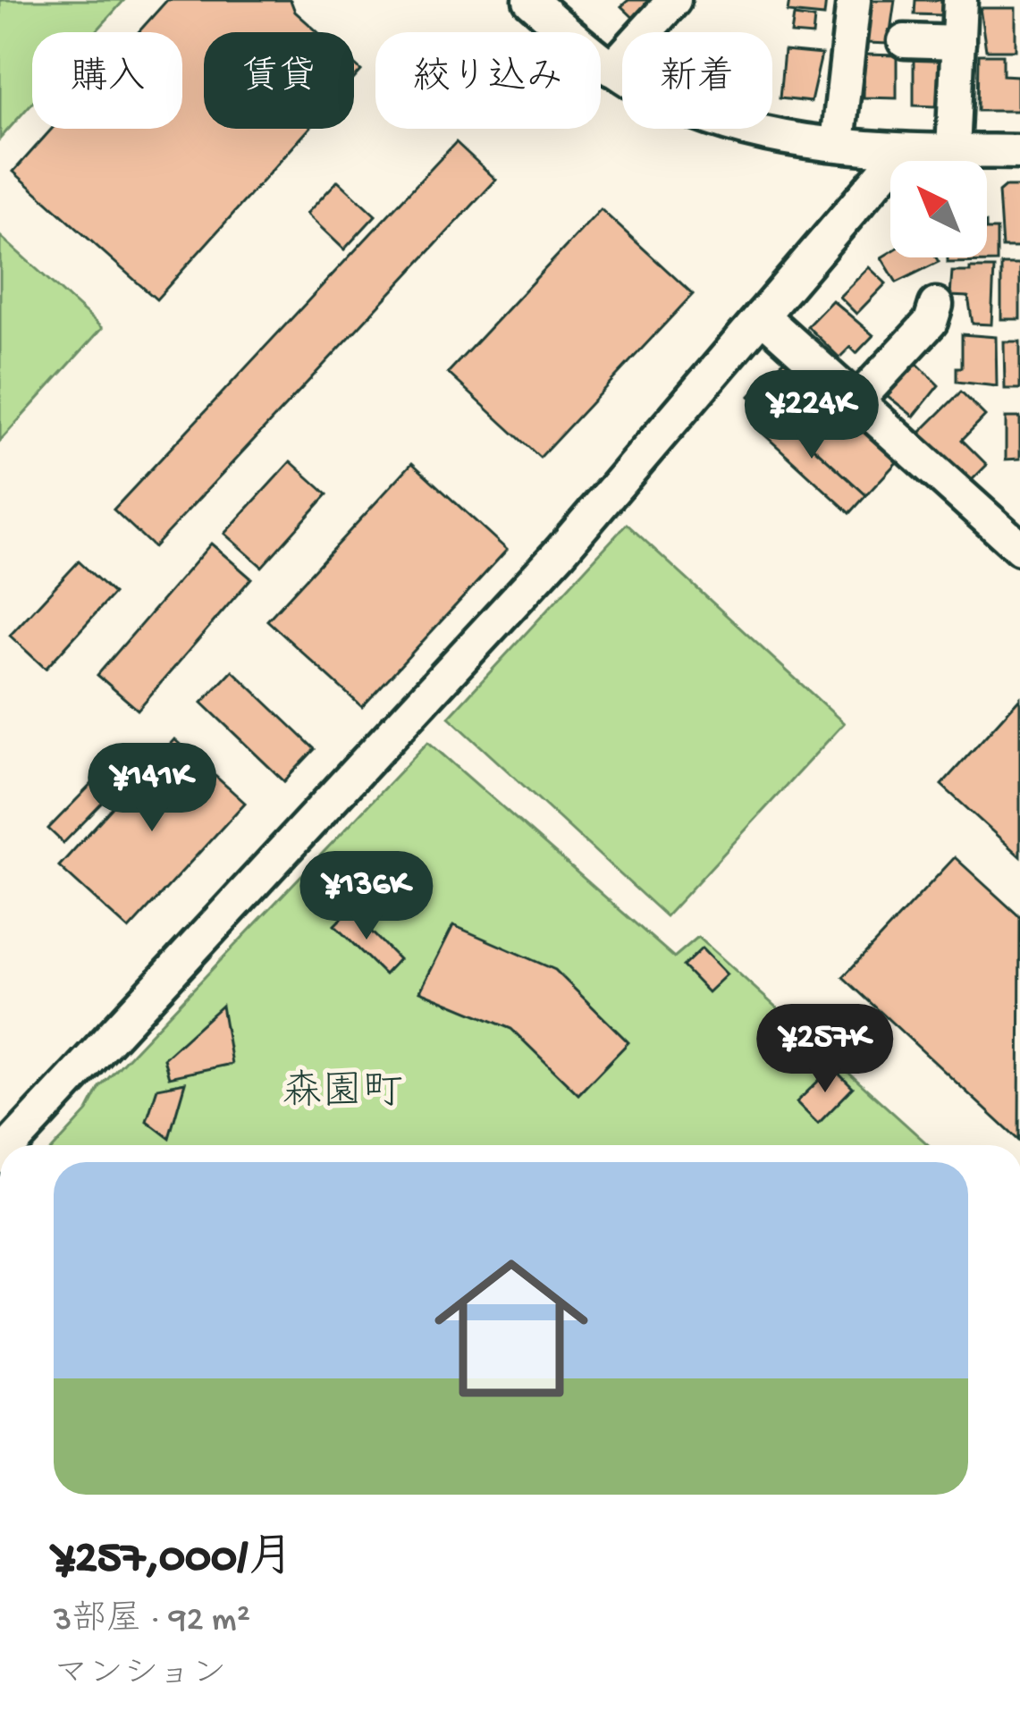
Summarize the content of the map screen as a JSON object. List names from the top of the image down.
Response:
{
  "districts": ["森園町"],
  "north": "top left",
  "page": {
    "chip": [
      "購入",
      "賃貸",
      "絞り込み",
      "新着"
    ],
    "price": [
      "¥224K",
      "¥141K",
      "¥136K",
      "¥257K"
    ],
    "list": [
      {
        "name": "¥257,000/月",
        "note": "3部屋 · 92 m² · マンション"
      }
    ]
  }
}
